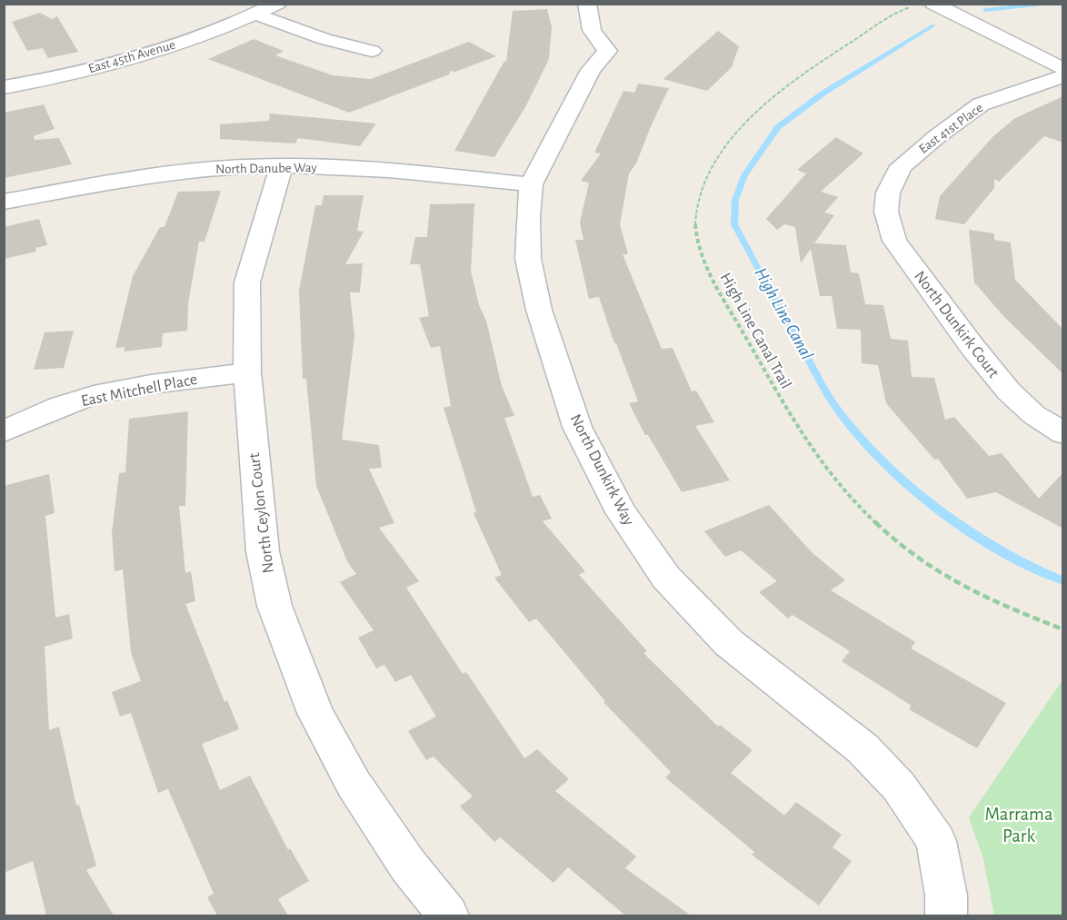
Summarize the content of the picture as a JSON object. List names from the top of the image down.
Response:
{
  "streets": {
    "street": [
      "East 45th Avenue",
      "East 41st Place",
      "North Danube Way",
      "North Dunkirk Court",
      "East Mitchell Place",
      "North Dunkirk Way",
      "North Ceylon Court"
    ],
    "path": ["High Line Canal Trail"]
  },
  "crossings": [
    ["East 41st Place", "North Dunkirk Court"],
    ["North Danube Way", "North Dunkirk Way"],
    ["North Danube Way", "North Ceylon Court"],
    ["East Mitchell Place", "North Ceylon Court"]
  ],
  "water": ["High Line Canal"],
  "parks": ["Marrama Park"]
}
